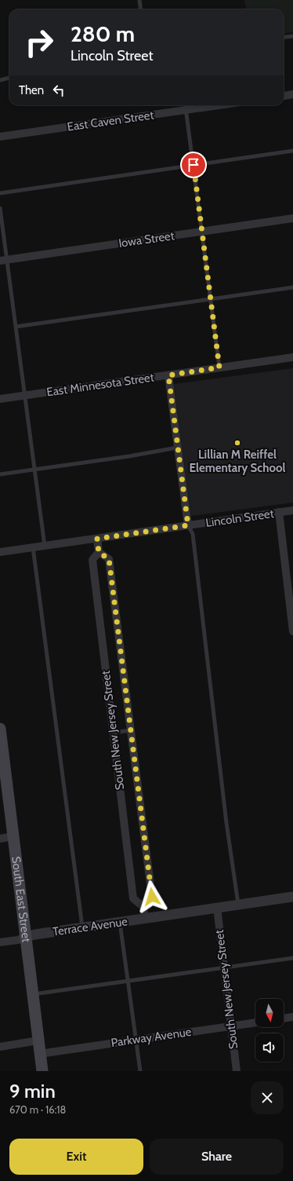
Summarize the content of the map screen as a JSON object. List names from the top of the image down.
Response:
{
  "streets": {
    "main road": ["South East Street"],
    "street": [
      "East Caven Street",
      "Iowa Street",
      "East Minnesota Street",
      "Lincoln Street",
      "South New Jersey Street",
      "Terrace Avenue",
      "Parkway Avenue"
    ]
  },
  "crossings": [
    ["Lincoln Street", "South New Jersey Street"],
    ["South New Jersey Street", "Terrace Avenue"],
    ["South New Jersey Street", "Parkway Avenue"],
    ["South East Street", "Terrace Avenue"],
    ["South East Street", "Parkway Avenue"]
  ],
  "places": ["Lillian M Reiffel Elementary School"],
  "north": "bottom",
  "page": {
    "turn": ["280 m", "Lincoln Street"],
    "then": "Then",
    "heading": ["9 min", "670 m · 16:18"],
    "buttons": ["Exit", "Share"]
  }
}
